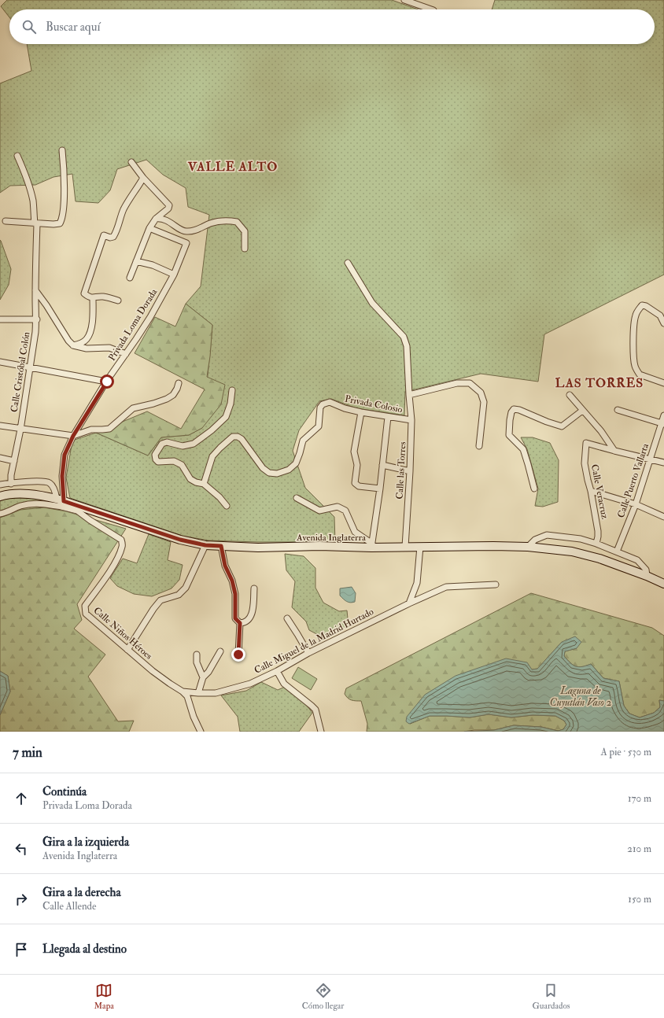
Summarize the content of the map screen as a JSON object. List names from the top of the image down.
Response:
{
  "streets": {
    "main road": ["Avenida Inglaterra"],
    "street": [
      "Privada Loma Dorada",
      "Calle Cristóbal Colón",
      "Privada Colosio",
      "Calle las Torres",
      "Calle Puerto Vallarta",
      "Calle Veracruz",
      "Calle Niños Héroes",
      "Calle Miguel de la Madrid Hurtado"
    ]
  },
  "crossings": [
    ["Privada Loma Dorada", "Avenida Inglaterra"],
    ["Privada Loma Dorada", "Calle Niños Héroes"],
    ["Privada Colosio", "Calle las Torres"],
    ["Calle las Torres", "Avenida Inglaterra"],
    ["Avenida Inglaterra", "Calle Niños Héroes"],
    ["Calle Niños Héroes", "Calle Miguel de la Madrid Hurtado"]
  ],
  "districts": ["VALLE ALTO", "LAS TORRES"],
  "water": ["Laguna de Cuyutlán Vaso 2"],
  "page": {
    "search": "Buscar aquí",
    "heading": ["7 min", "A pie · 530 m"],
    "list": [
      ["Continúa", "Privada Loma Dorada", "170 m"],
      ["Gira a la izquierda", "Avenida Inglaterra", "210 m"],
      ["Gira a la derecha", "Calle Allende", "150 m"],
      "Llegada al destino"
    ],
    "nav": ["Mapa", "Cómo llegar", "Guardados"]
  }
}
